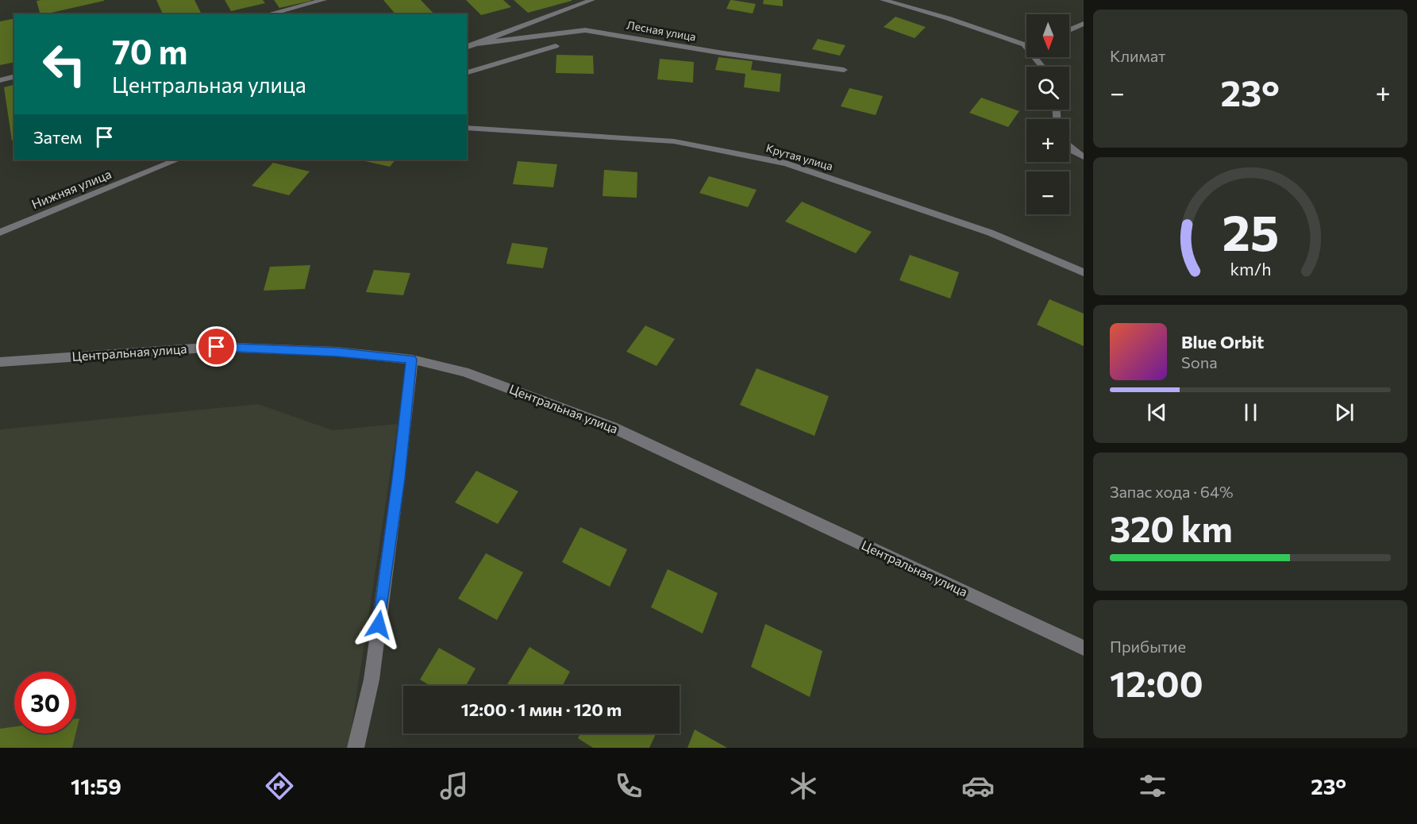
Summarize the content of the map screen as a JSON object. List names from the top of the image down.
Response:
{
  "streets": {
    "street": [
      "Лесная улица",
      "Крутая улица",
      "Нижняя улица",
      "Центральная улица"
    ]
  },
  "north": "bottom",
  "page": {
    "tile": [
      "Климат",
      ["Запас хода · 64%", "320 km"],
      ["Прибытие", "12:00"]
    ],
    "map_buttons": ["+", "−"],
    "turn": ["70 m", "Центральная улица"],
    "heat": ["−", "23°", "+"],
    "then": "Затем",
    "song": ["Blue Orbit", "Sona"],
    "limit": "30",
    "trip": "12:00 · 1 мин · 120 m",
    "tabs": ["11:59", "23°"],
    "gauge": ["25", "km/h"]
  }
}
